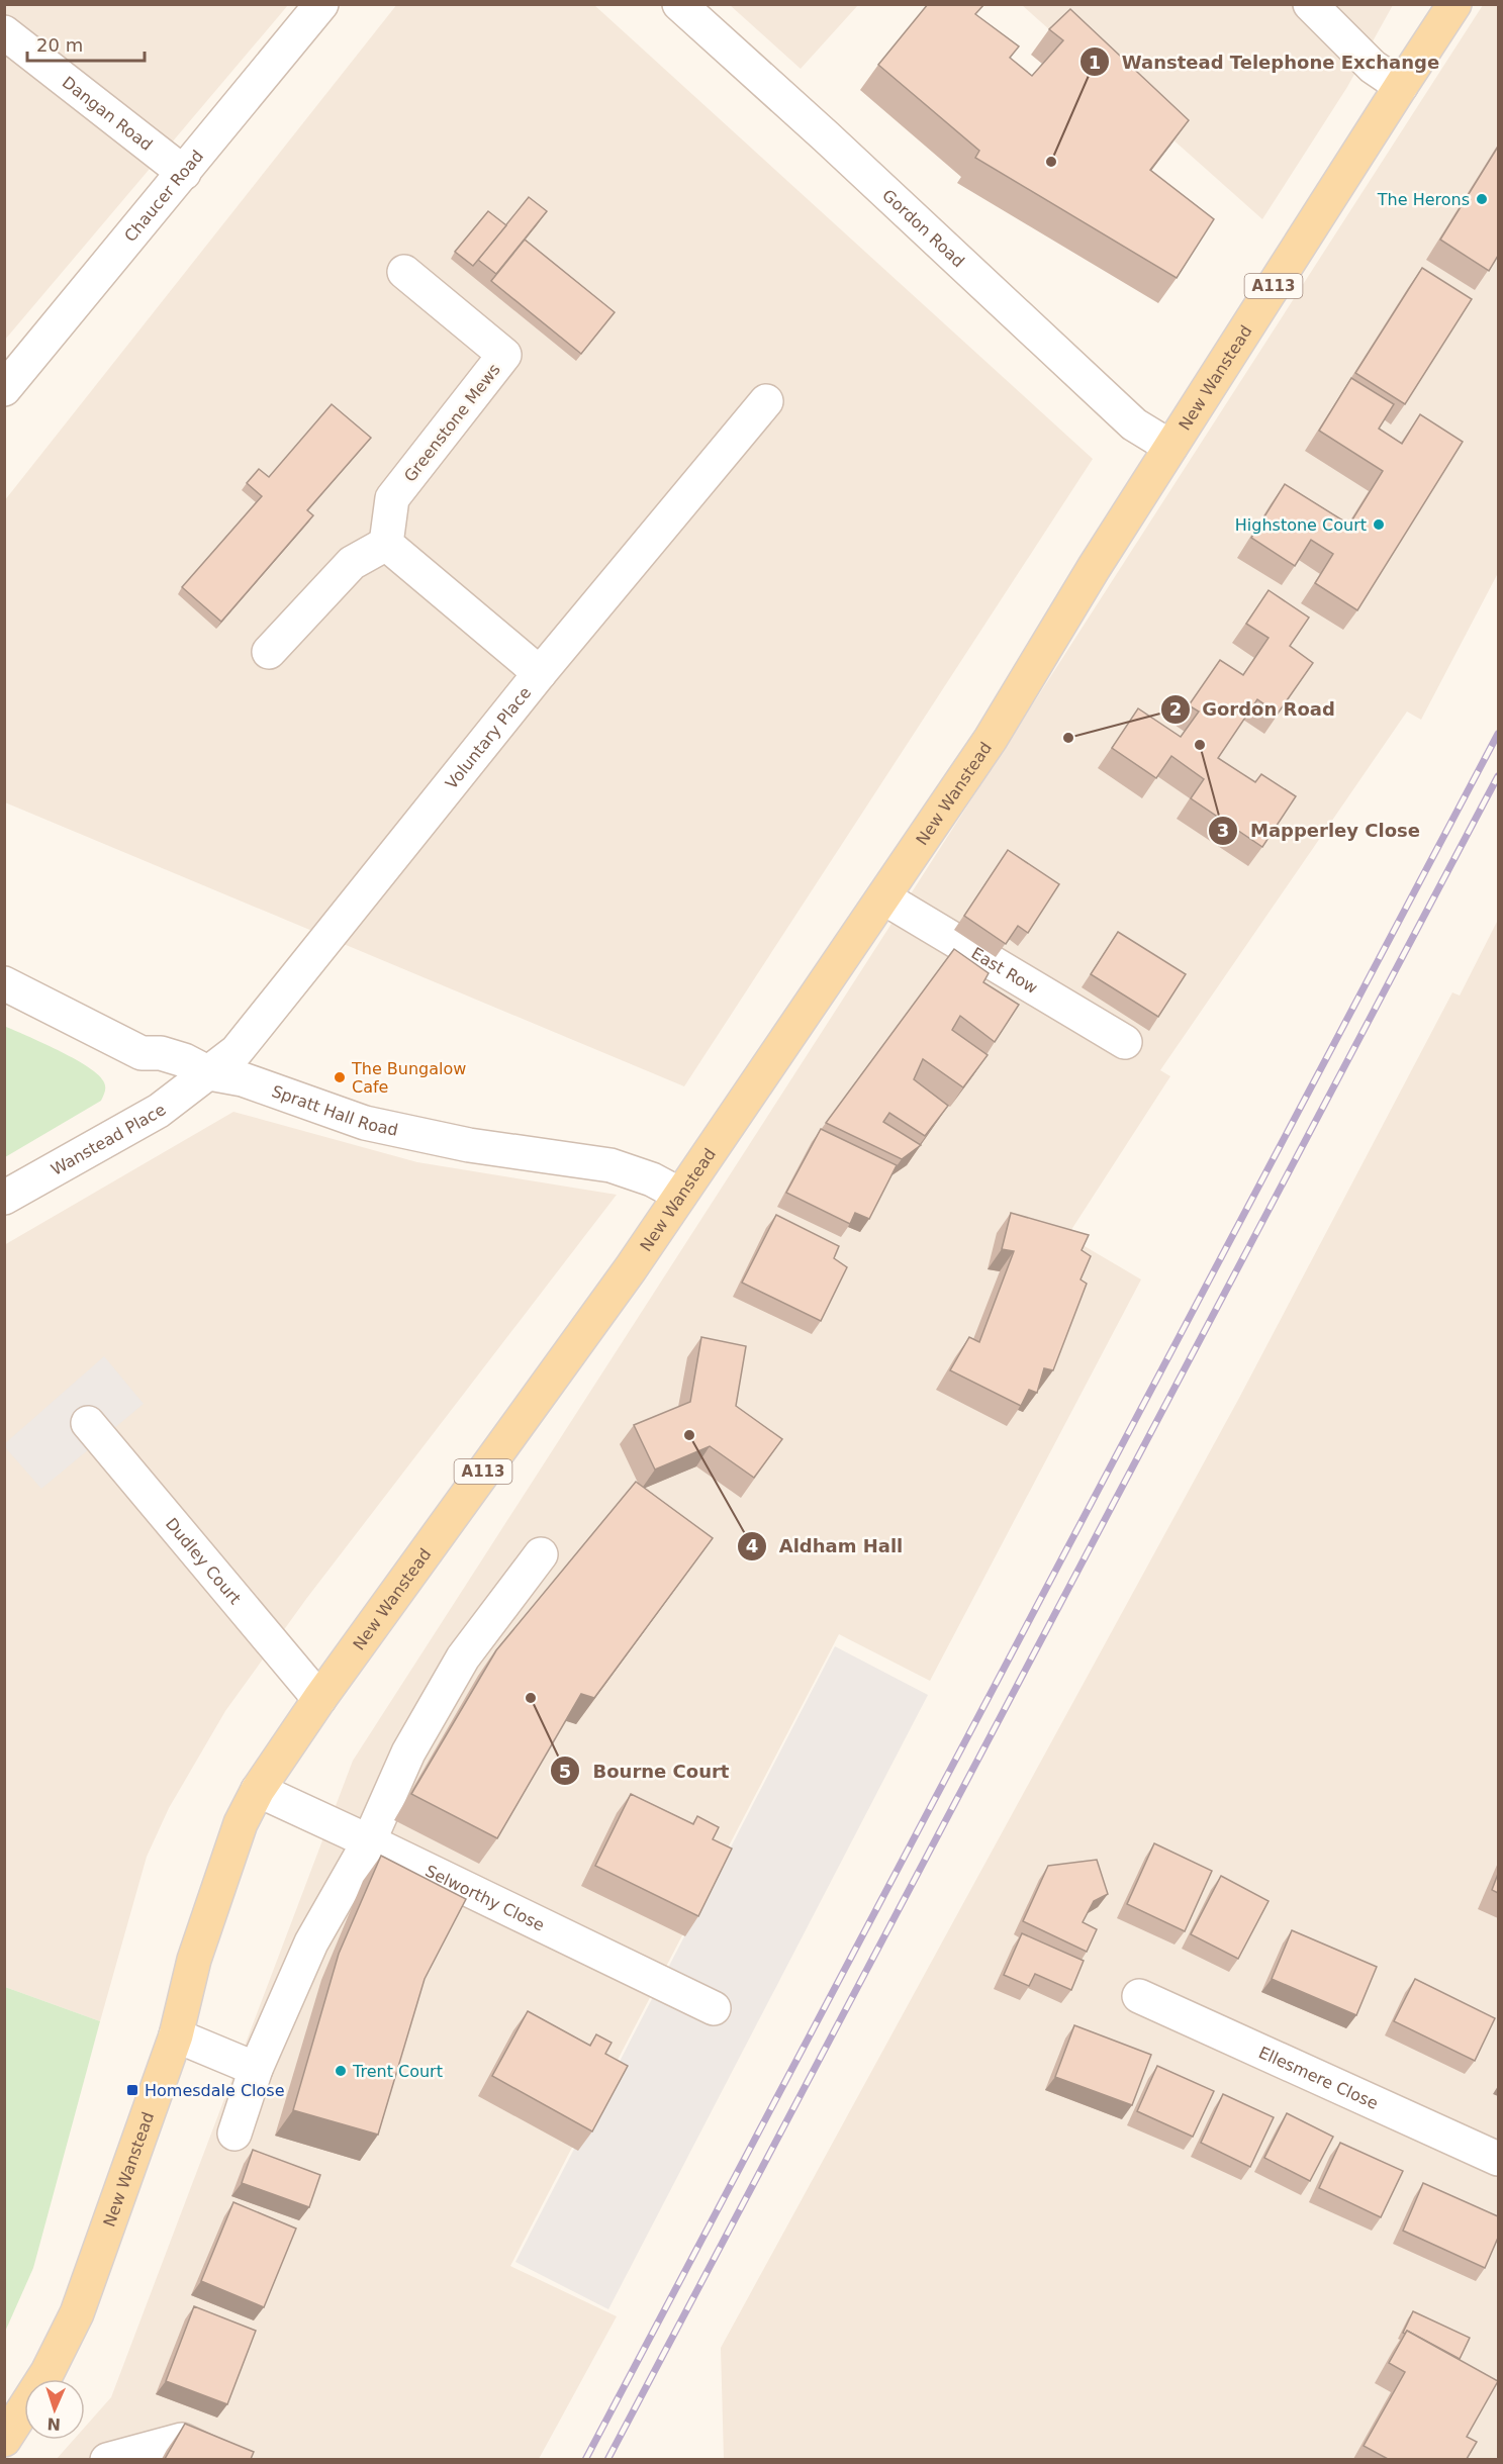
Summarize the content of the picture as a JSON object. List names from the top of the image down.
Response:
{
  "streets": {
    "main road": ["A113", "New Wanstead"],
    "street": [
      "Dangan Road",
      "Chaucer Road",
      "Gordon Road",
      "Greenstone Mews",
      "Voluntary Place",
      "East Row",
      "Spratt Hall Road",
      "Wanstead Place",
      "Dudley Court",
      "Selworthy Close",
      "Ellesmere Close"
    ]
  },
  "crossings": [
    ["Dangan Road", "Chaucer Road"],
    ["Gordon Road", "New Wanstead"],
    ["New Wanstead", "East Row"],
    ["New Wanstead", "Spratt Hall Road"],
    ["New Wanstead", "Dudley Court"],
    ["New Wanstead", "Selworthy Close"],
    ["Voluntary Place", "Spratt Hall Road"],
    ["Voluntary Place", "Wanstead Place"],
    ["Spratt Hall Road", "Wanstead Place"]
  ],
  "places": {
    "other": [
      "Wanstead Telephone Exchange",
      "The Herons",
      "Highstone Court",
      "Gordon Road",
      "Mapperley Close",
      "The Bungalow Cafe",
      "Aldham Hall",
      "Bourne Court",
      "Trent Court"
    ],
    "transit": ["Homesdale Close"]
  },
  "scale_bar": "20 m",
  "north": "bottom"
}
